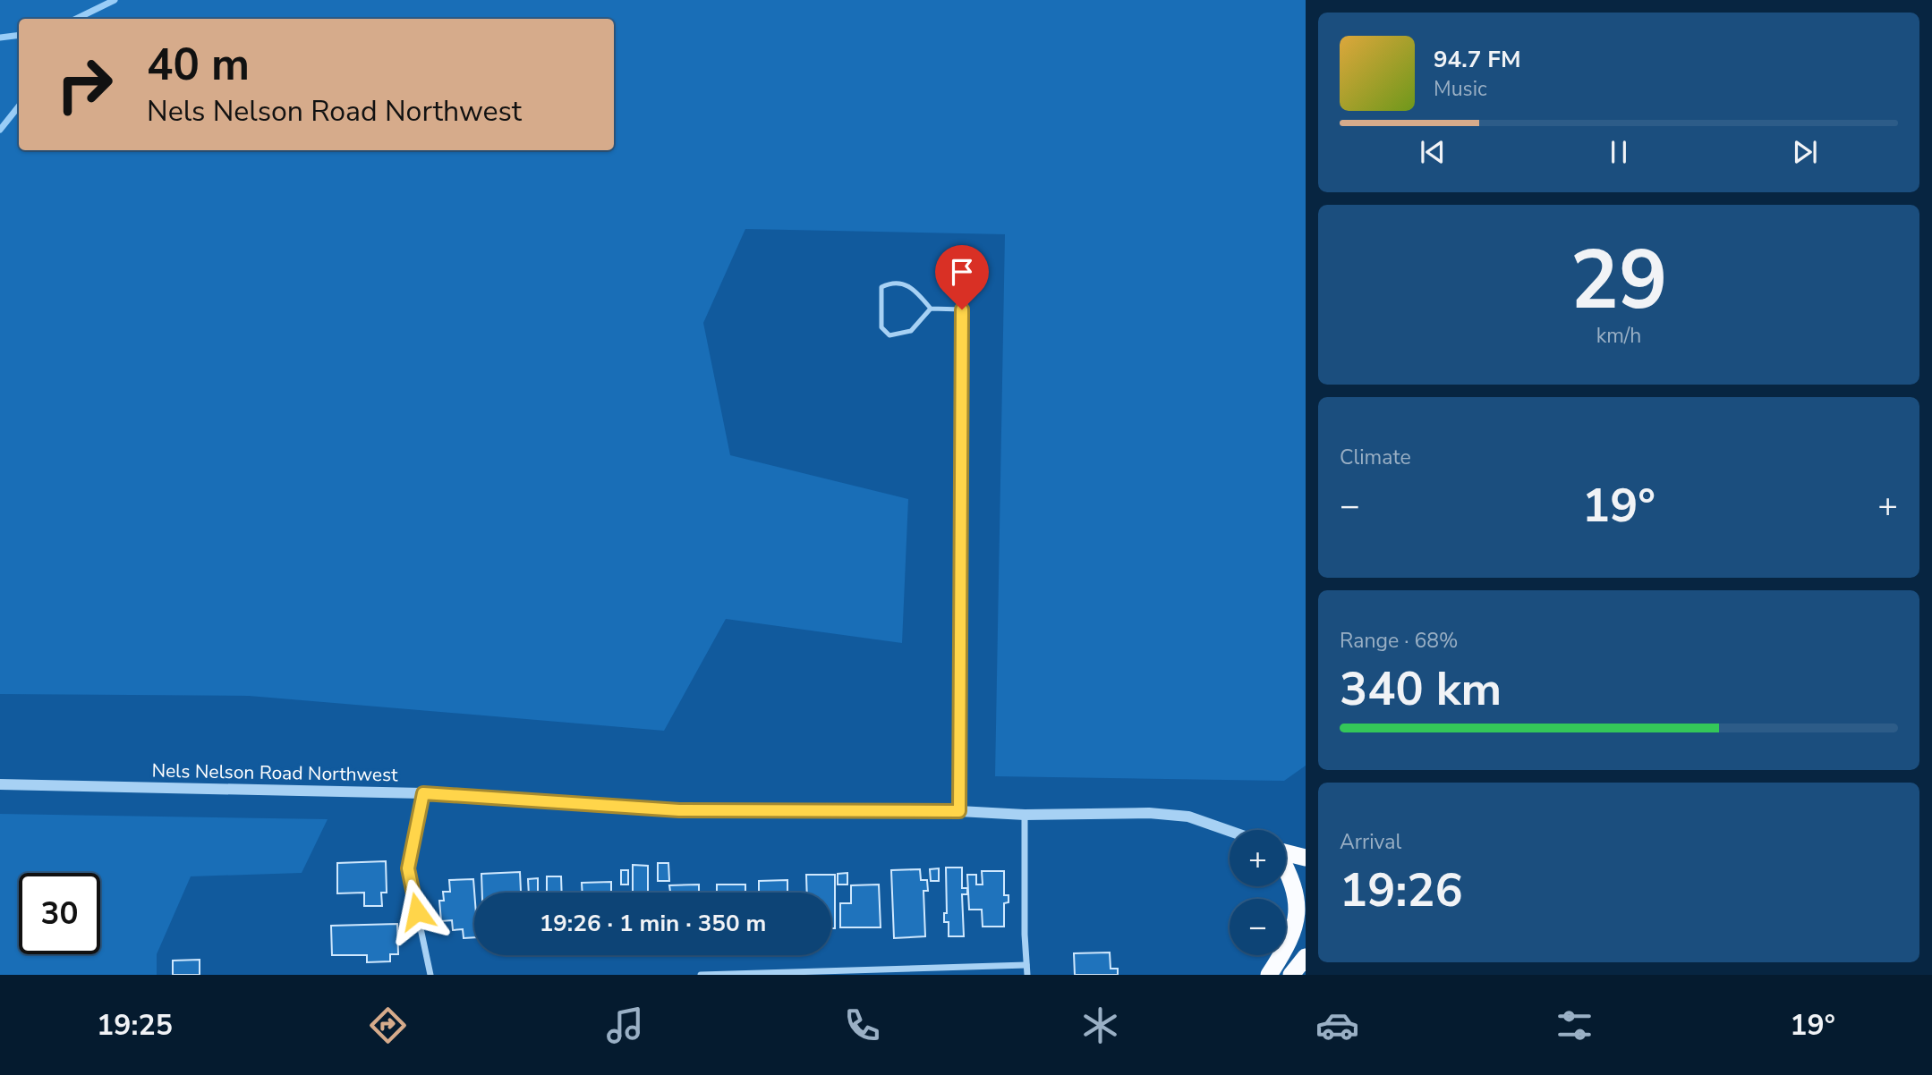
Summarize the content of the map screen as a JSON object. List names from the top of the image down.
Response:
{
  "streets": {
    "street": ["Nels Nelson Road Northwest"]
  },
  "page": {
    "turn": ["40 m", "Nels Nelson Road Northwest"],
    "song": ["94.7 FM", "Music"],
    "tile": [
      ["29", "km/h"],
      "Climate",
      ["Range · 68%", "340 km"],
      ["Arrival", "19:26"]
    ],
    "heat": ["−", "19°", "+"],
    "map_buttons": ["+", "−"],
    "limit": "30",
    "trip": "19:26 · 1 min · 350 m",
    "tabs": ["19:25", "19°"]
  }
}
